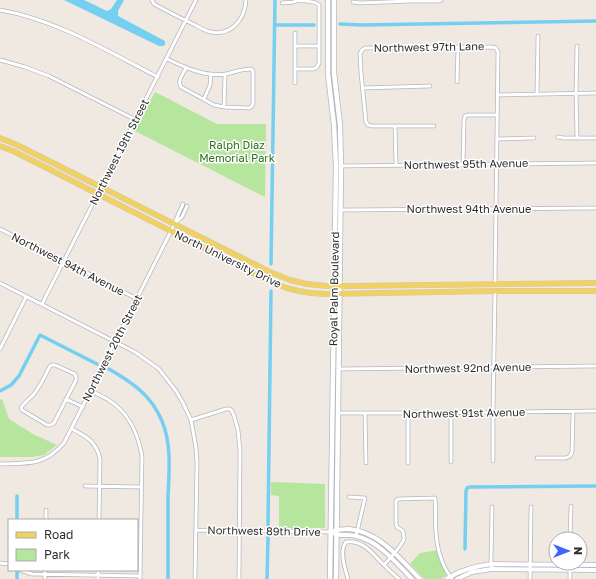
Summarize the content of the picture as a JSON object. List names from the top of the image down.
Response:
{
  "streets": {
    "main road": ["North University Drive", "Royal Palm Boulevard"],
    "street": [
      "Northwest 97th Lane",
      "Northwest 19th Street",
      "Northwest 95th Avenue",
      "Northwest 94th Avenue",
      "Northwest 20th Street",
      "Northwest 92nd Avenue",
      "Northwest 91st Avenue",
      "Northwest 89th Drive"
    ]
  },
  "crossings": [
    ["Northwest 19th Street", "Northwest 94th Avenue"],
    ["Northwest 19th Street", "North University Drive"],
    ["Northwest 95th Avenue", "Royal Palm Boulevard"],
    ["Northwest 94th Avenue", "Royal Palm Boulevard"],
    ["Northwest 94th Avenue", "Northwest 20th Street"],
    ["North University Drive", "Royal Palm Boulevard"],
    ["North University Drive", "Northwest 20th Street"],
    ["Royal Palm Boulevard", "Northwest 92nd Avenue"],
    ["Royal Palm Boulevard", "Northwest 91st Avenue"],
    ["Royal Palm Boulevard", "Northwest 89th Drive"]
  ],
  "parks": ["Ralph Diaz Memorial Park"],
  "legend": ["Road", "Park"],
  "north": "right"
}
